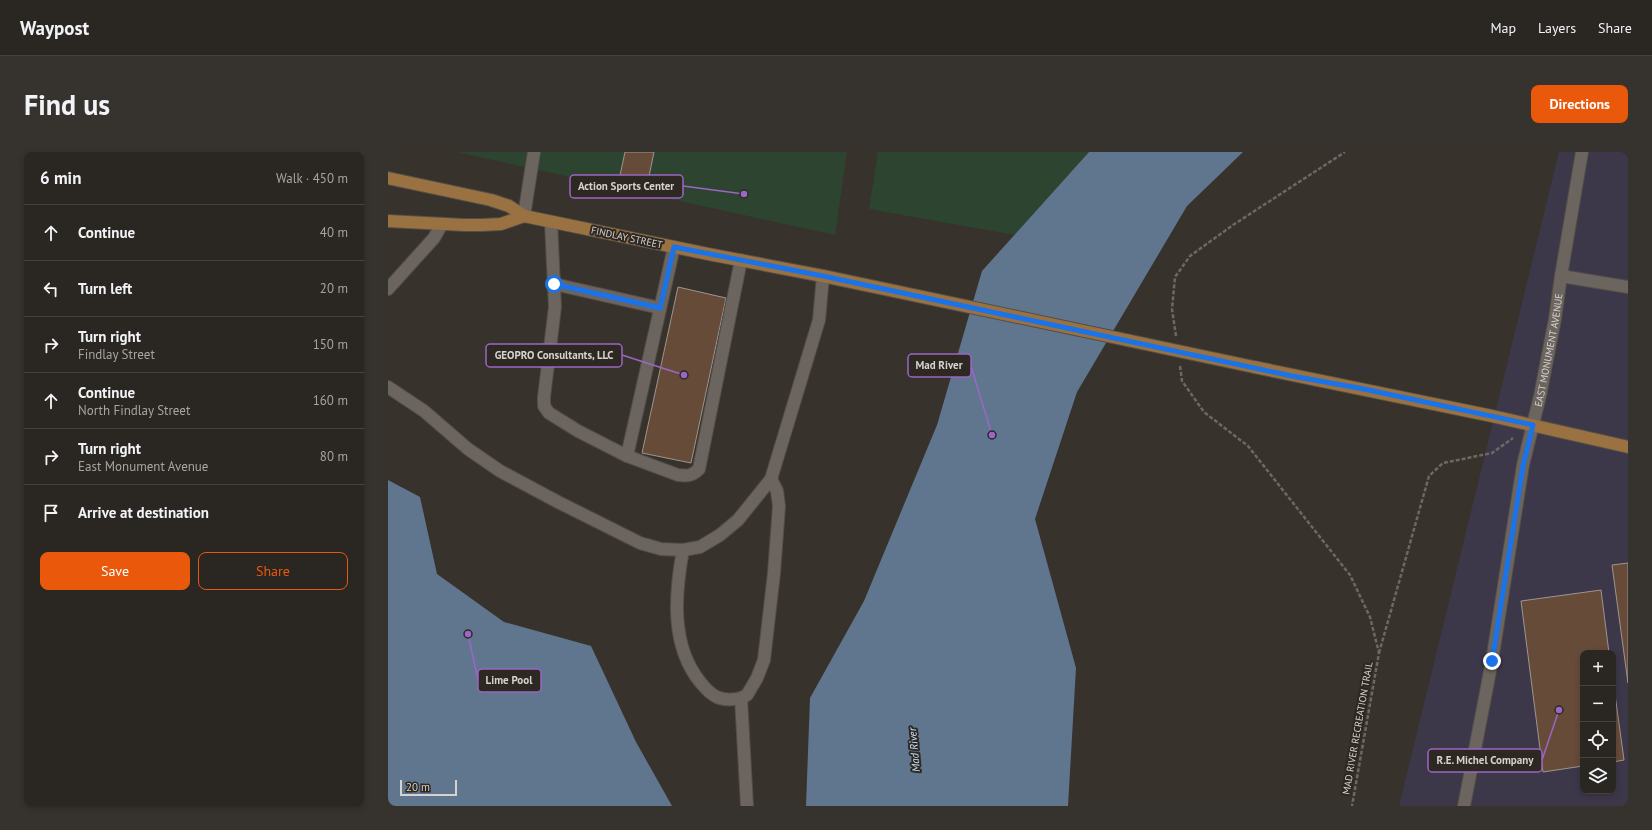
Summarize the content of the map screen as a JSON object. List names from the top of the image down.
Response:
{
  "streets": {
    "main road": ["FINDLAY STREET"],
    "street": ["EAST MONUMENT AVENUE"],
    "path": ["MAD RIVER RECREATION TRAIL"]
  },
  "crossings": [
    ["FINDLAY STREET", "EAST MONUMENT AVENUE"],
    ["FINDLAY STREET", "MAD RIVER RECREATION TRAIL"],
    ["EAST MONUMENT AVENUE", "MAD RIVER RECREATION TRAIL"]
  ],
  "water": ["Mad River"],
  "places": [
    "Action Sports Center",
    "GEOPRO Consultants, LLC",
    "Mad River",
    "Lime Pool",
    "R.E. Michel Company"
  ],
  "scale_bar": "20 m",
  "page": {
    "header": "Waypost",
    "nav": ["Map", "Layers", "Share"],
    "buttons": [
      "Directions",
      ["Save", "Share"]
    ],
    "title": "Find us",
    "heading": ["6 min", "Walk · 450 m"],
    "list": [
      ["Continue", "40 m"],
      ["Turn left", "20 m"],
      ["Turn right", "Findlay Street", "150 m"],
      ["Continue", "North Findlay Street", "160 m"],
      ["Turn right", "East Monument Avenue", "80 m"],
      "Arrive at destination"
    ],
    "map_buttons": ["+", "−"],
    "scale": "20 m"
  }
}
